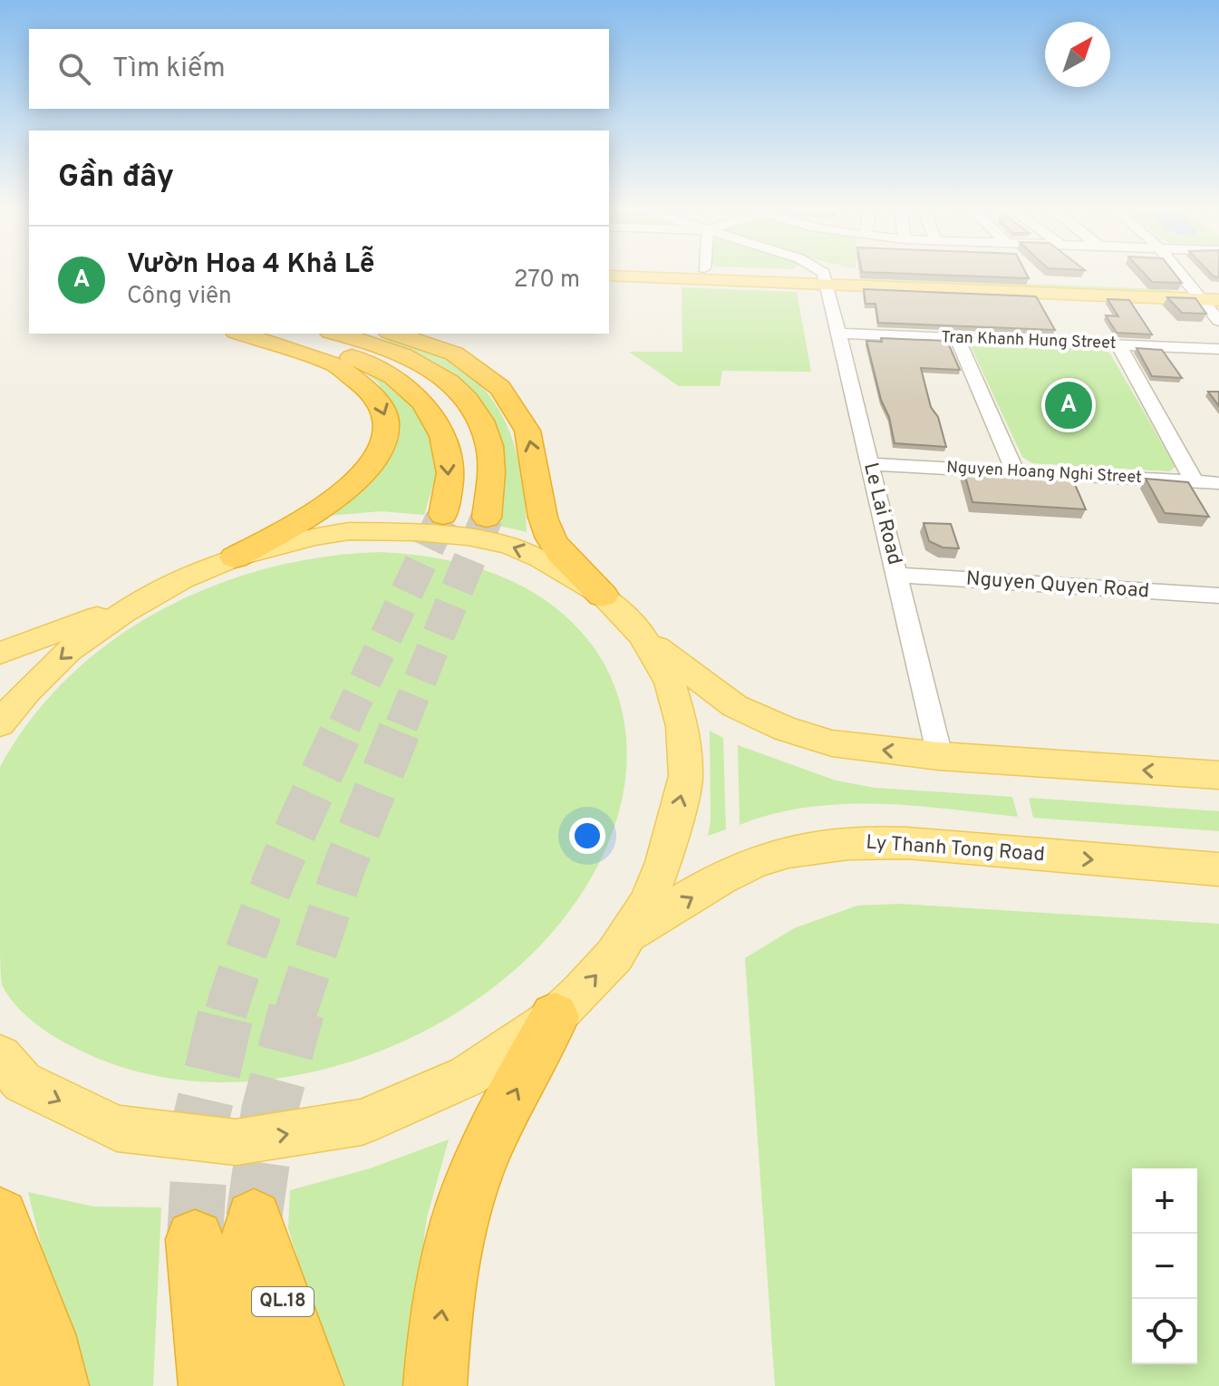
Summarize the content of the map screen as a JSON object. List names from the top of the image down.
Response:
{
  "streets": {
    "highway": ["QL.18"],
    "main road": ["Ly Thanh Tong Road"],
    "street": [
      "Tran Khanh Hung Street",
      "Nguyen Hoang Nghi Street",
      "Le Lai Road",
      "Nguyen Quyen Road"
    ]
  },
  "crossings": [
    ["Tran Khanh Hung Street", "Le Lai Road"],
    ["Nguyen Hoang Nghi Street", "Le Lai Road"],
    ["Le Lai Road", "Nguyen Quyen Road"]
  ],
  "north": "top right",
  "page": {
    "search": "Tìm kiếm",
    "heading": "Gần đây",
    "list": [
      {
        "mark": "A",
        "name": "Vườn Hoa 4 Khả Lễ",
        "note": "Công viên",
        "value": "270 m"
      }
    ],
    "pins": "A",
    "map_buttons": ["+", "−"]
  }
}
